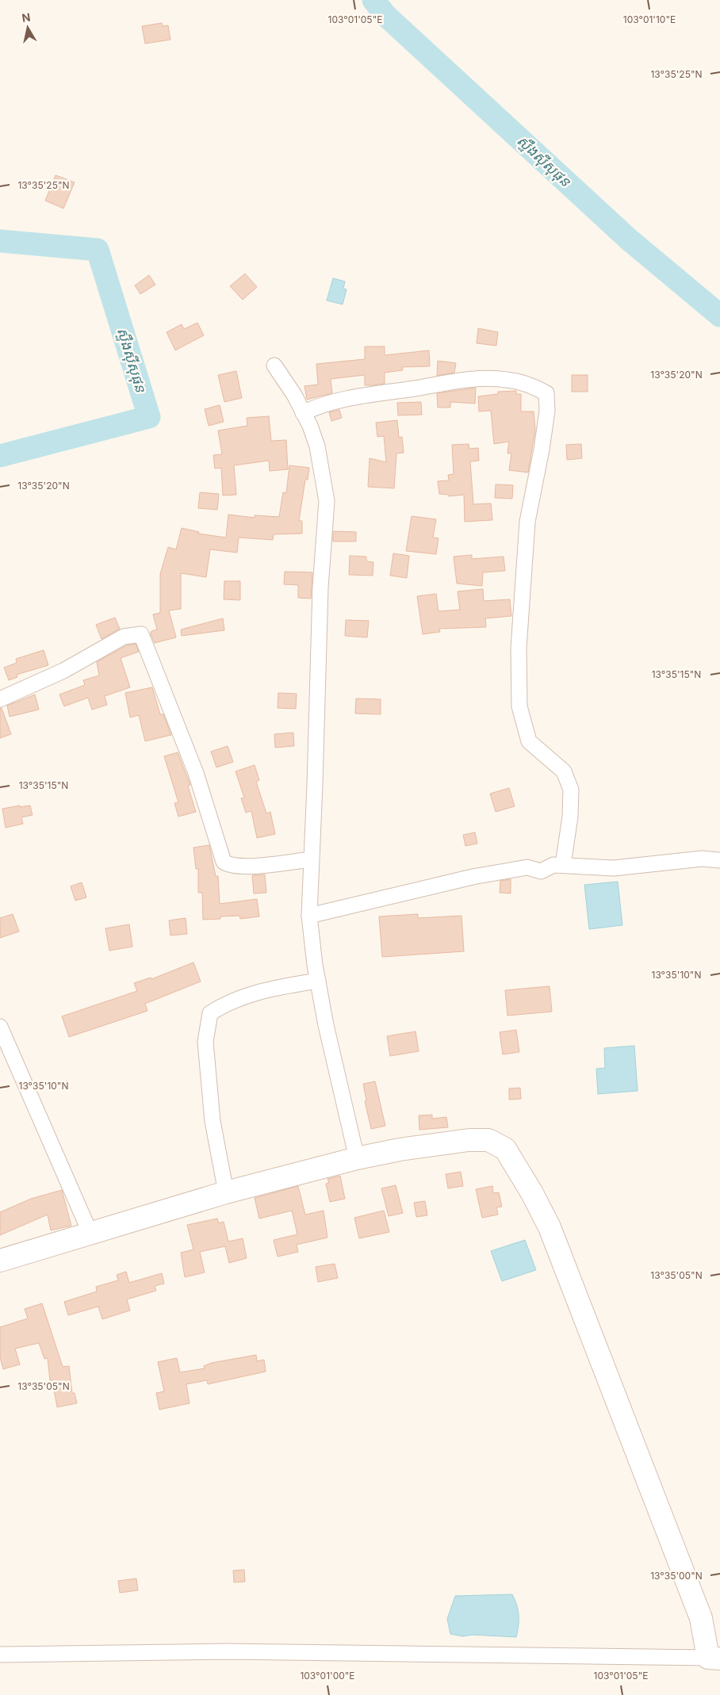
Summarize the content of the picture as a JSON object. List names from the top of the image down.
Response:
{
  "water": ["ស្ទឹងស៊ីសុផុន"],
  "north": "top",
  "coordinates": [
    "103°01'05\"E",
    "103°01'10\"E",
    "13°35'25\"N",
    "13°35'20\"N",
    "13°35'15\"N",
    "13°35'10\"N",
    "13°35'05\"N",
    "13°35'00\"N",
    "103°01'00\"E"
  ]
}
